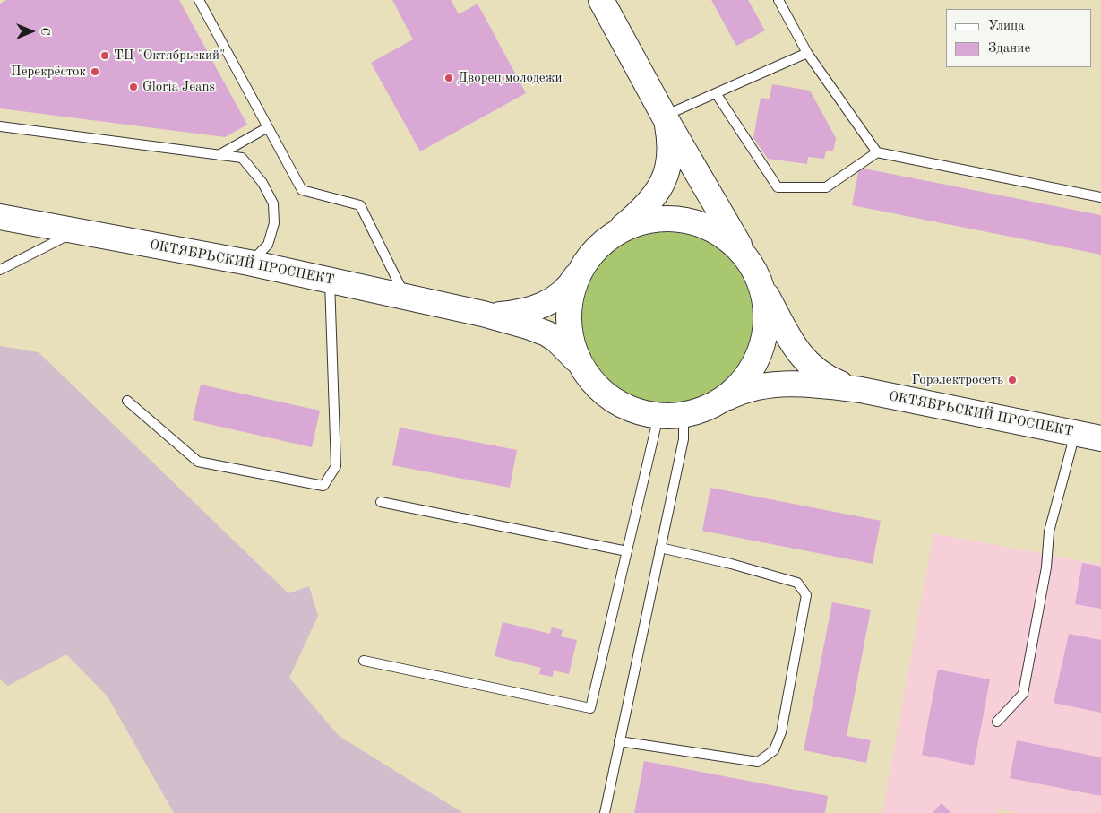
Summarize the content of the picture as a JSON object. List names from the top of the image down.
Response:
{
  "streets": {
    "main road": ["ОКТЯБРЬСКИЙ ПРОСПЕКТ"]
  },
  "places": [
    "ТЦ \"Октябрьский\"",
    "Перекрёсток",
    "Дворец молодежи",
    "Gloria Jeans",
    "Горэлектросеть"
  ],
  "legend": ["Улица", "Здание"],
  "north": "right"
}
